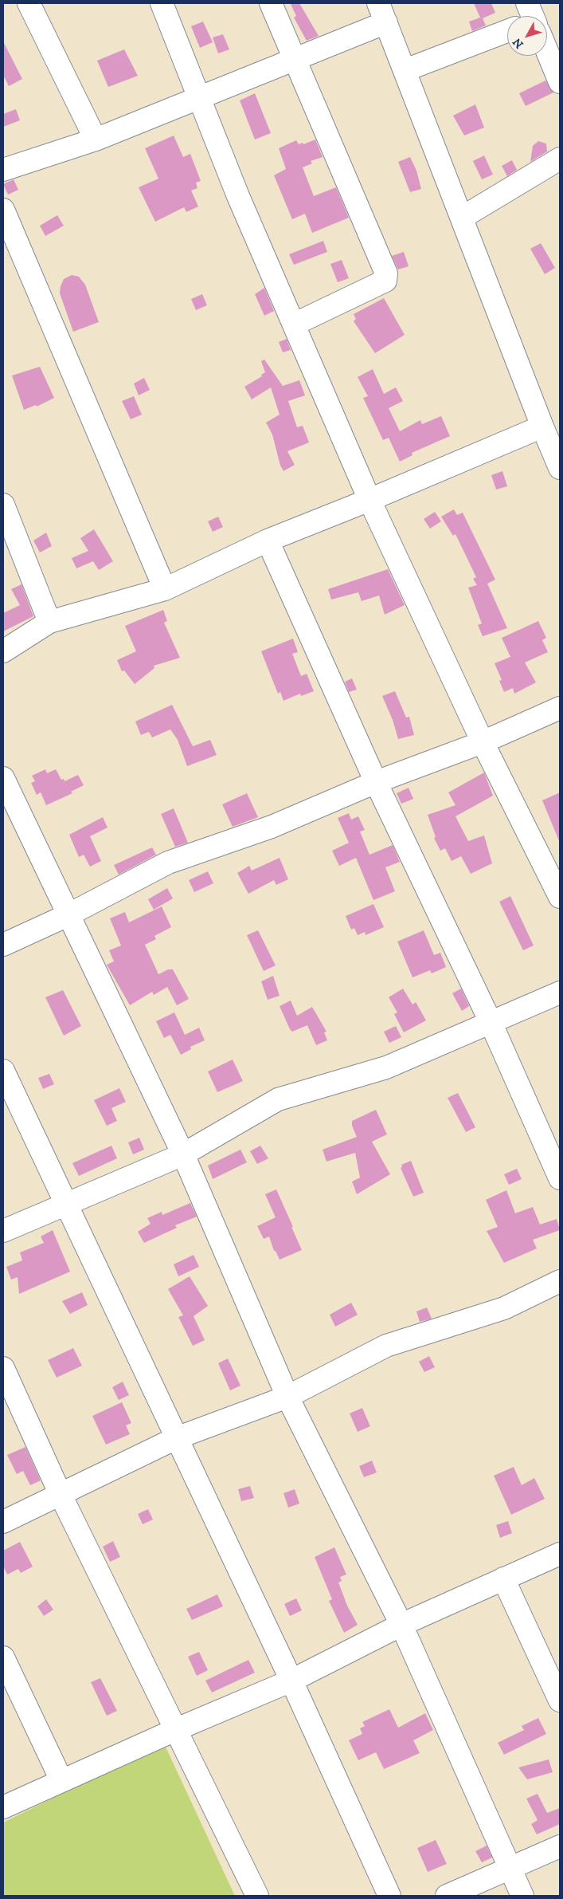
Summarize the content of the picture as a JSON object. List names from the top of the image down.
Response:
{
  "north": "bottom left"
}
